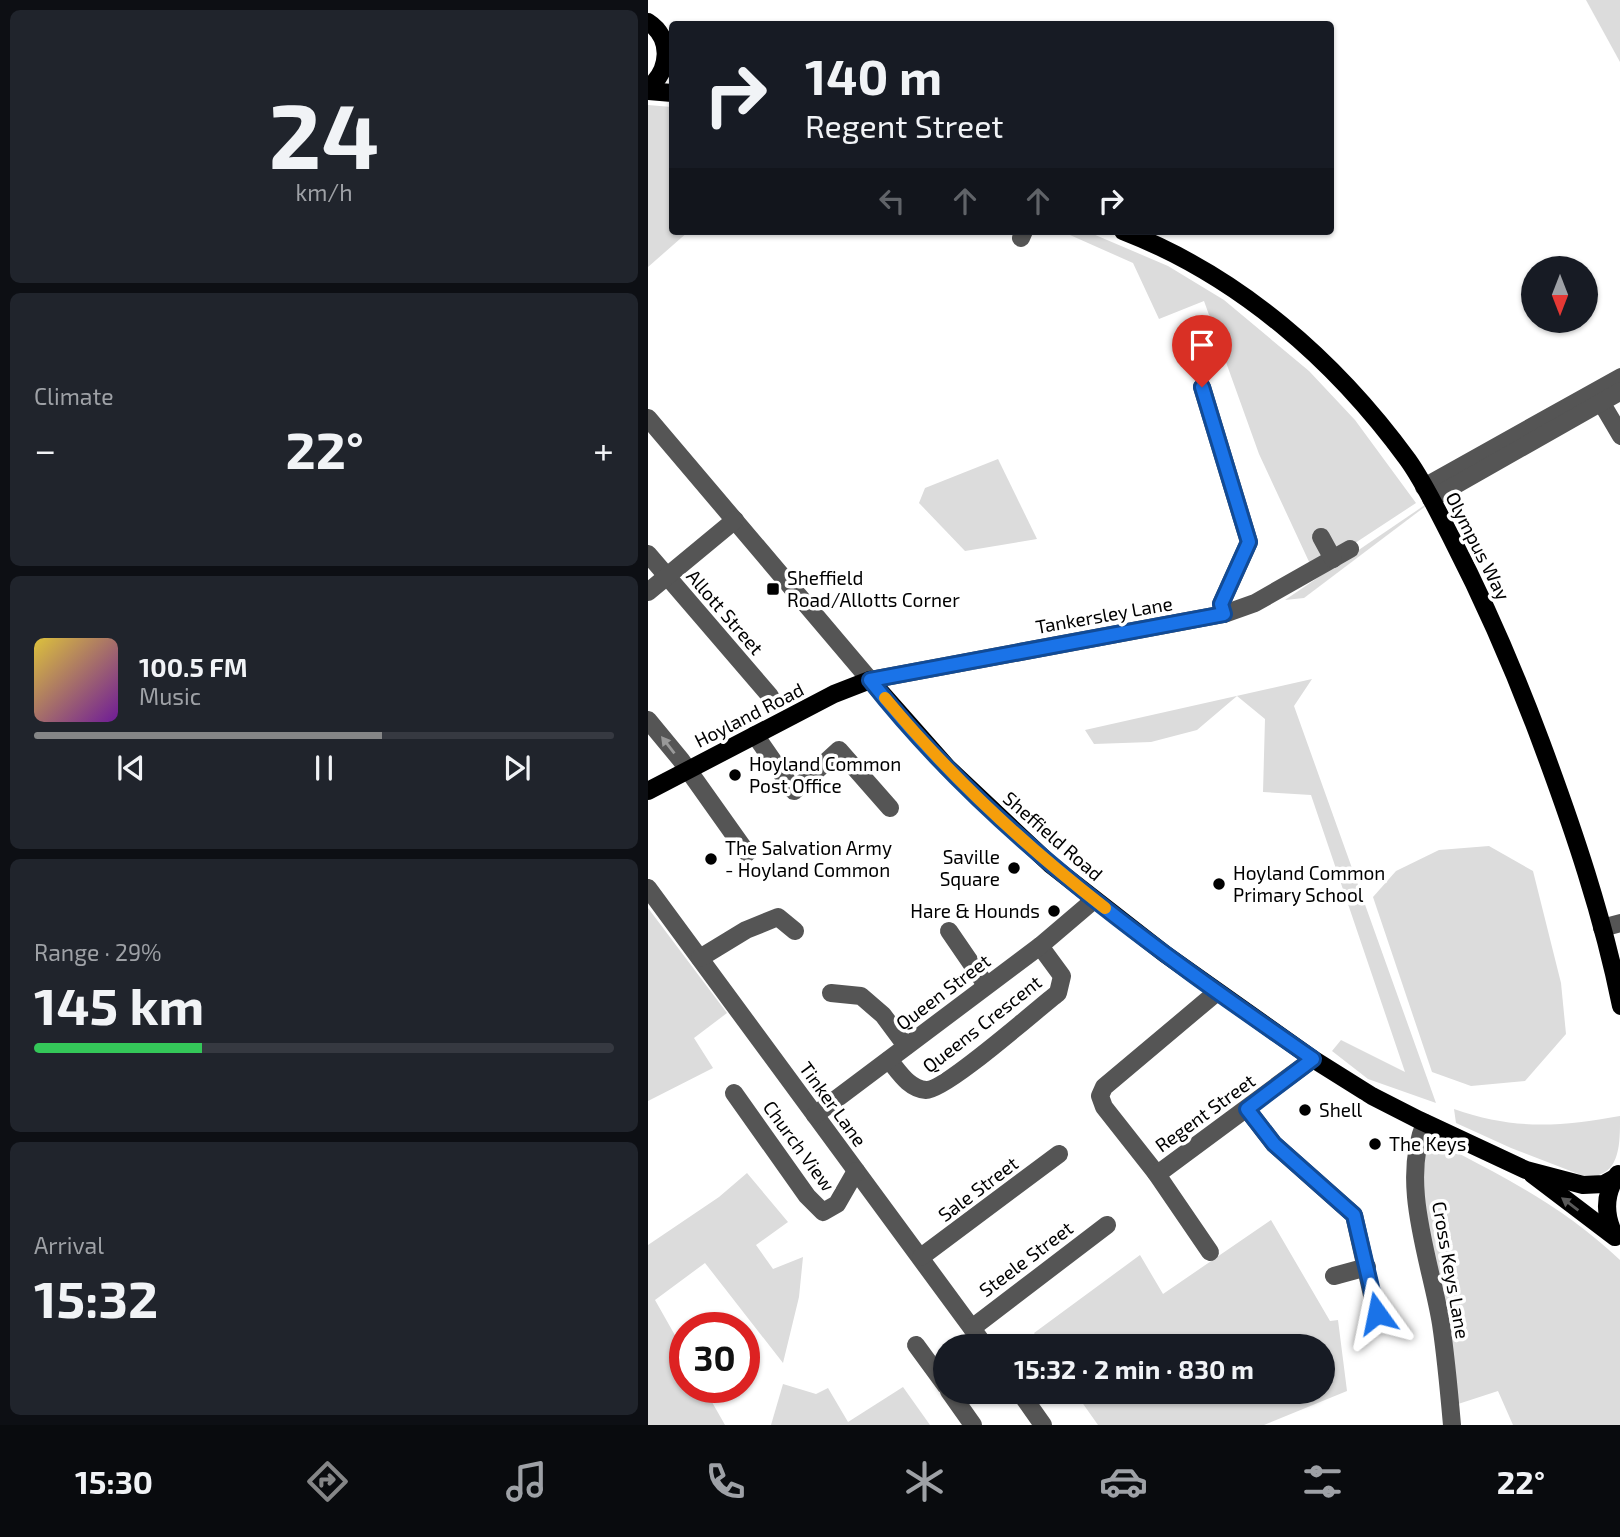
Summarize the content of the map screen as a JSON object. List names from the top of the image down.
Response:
{
  "streets": {
    "main road": ["Olympus Way", "Hoyland Road", "Sheffield Road"],
    "street": [
      "Allott Street",
      "Tankersley Lane",
      "Queen Street",
      "Queens Crescent",
      "Tinker Lane",
      "Regent Street",
      "Church View",
      "Sale Street",
      "Steele Street",
      "Cross Keys Lane"
    ]
  },
  "crossings": [
    ["Tankersley Lane", "Hoyland Road"],
    ["Tankersley Lane", "Sheffield Road"],
    ["Hoyland Road", "Sheffield Road"],
    ["Sheffield Road", "Queen Street"],
    ["Sheffield Road", "Regent Street"],
    ["Sheffield Road", "Cross Keys Lane"],
    ["Queen Street", "Queens Crescent"],
    ["Queen Street", "Tinker Lane"],
    ["Tinker Lane", "Church View"],
    ["Tinker Lane", "Sale Street"],
    ["Tinker Lane", "Steele Street"]
  ],
  "places": {
    "transit": ["Sheffield Road/Allotts Corner"],
    "other": [
      "Hoyland Common Post Office",
      "The Salvation Army - Hoyland Common",
      "Saville Square",
      "Hoyland Common Primary School",
      "Hare & Hounds",
      "Shell",
      "The Keys"
    ]
  },
  "north": "bottom",
  "page": {
    "tile": [
      ["24", "km/h"],
      "Climate",
      ["Range · 29%", "145 km"],
      ["Arrival", "15:32"]
    ],
    "turn": ["140 m", "Regent Street"],
    "heat": ["−", "22°", "+"],
    "song": ["100.5 FM", "Music"],
    "limit": "30",
    "trip": "15:32 · 2 min · 830 m",
    "tabs": ["15:30", "22°"]
  }
}
